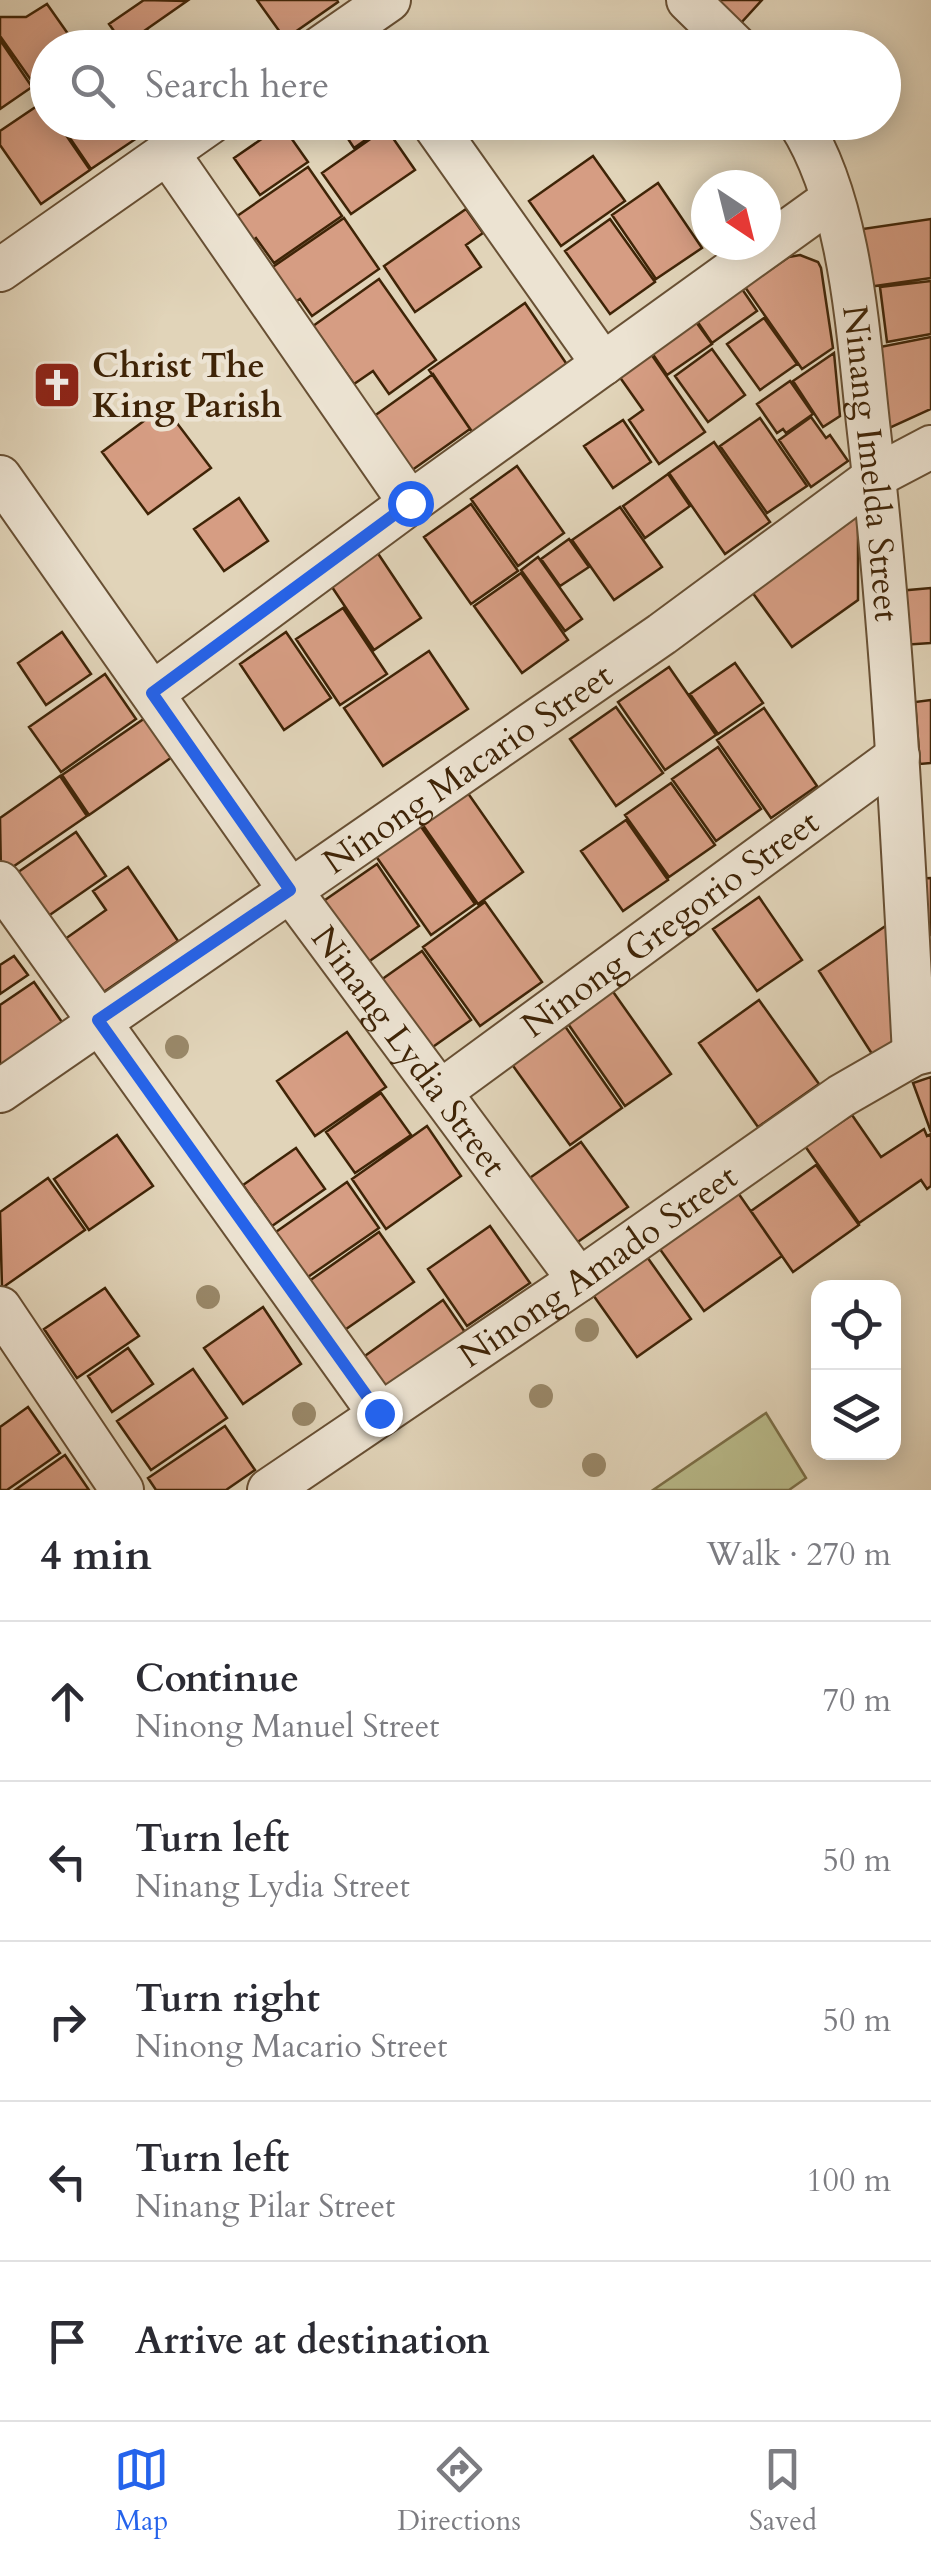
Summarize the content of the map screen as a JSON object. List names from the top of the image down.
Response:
{
  "streets": {
    "street": [
      "Ninang Imelda Street",
      "Ninong Macario Street",
      "Ninong Gregorio Street",
      "Ninang Lydia Street",
      "Ninong Amado Street"
    ]
  },
  "crossings": [
    ["Ninang Imelda Street", "Ninong Macario Street"],
    ["Ninang Imelda Street", "Ninong Gregorio Street"],
    ["Ninang Imelda Street", "Ninong Amado Street"],
    ["Ninong Macario Street", "Ninang Lydia Street"],
    ["Ninong Gregorio Street", "Ninang Lydia Street"],
    ["Ninang Lydia Street", "Ninong Amado Street"]
  ],
  "places": {
    "church": ["Christ The King Parish"]
  },
  "north": "bottom right",
  "page": {
    "search": "Search here",
    "heading": ["4 min", "Walk · 270 m"],
    "list": [
      ["Continue", "Ninong Manuel Street", "70 m"],
      ["Turn left", "Ninang Lydia Street", "50 m"],
      ["Turn right", "Ninong Macario Street", "50 m"],
      ["Turn left", "Ninang Pilar Street", "100 m"],
      "Arrive at destination"
    ],
    "nav": ["Map", "Directions", "Saved"]
  }
}
